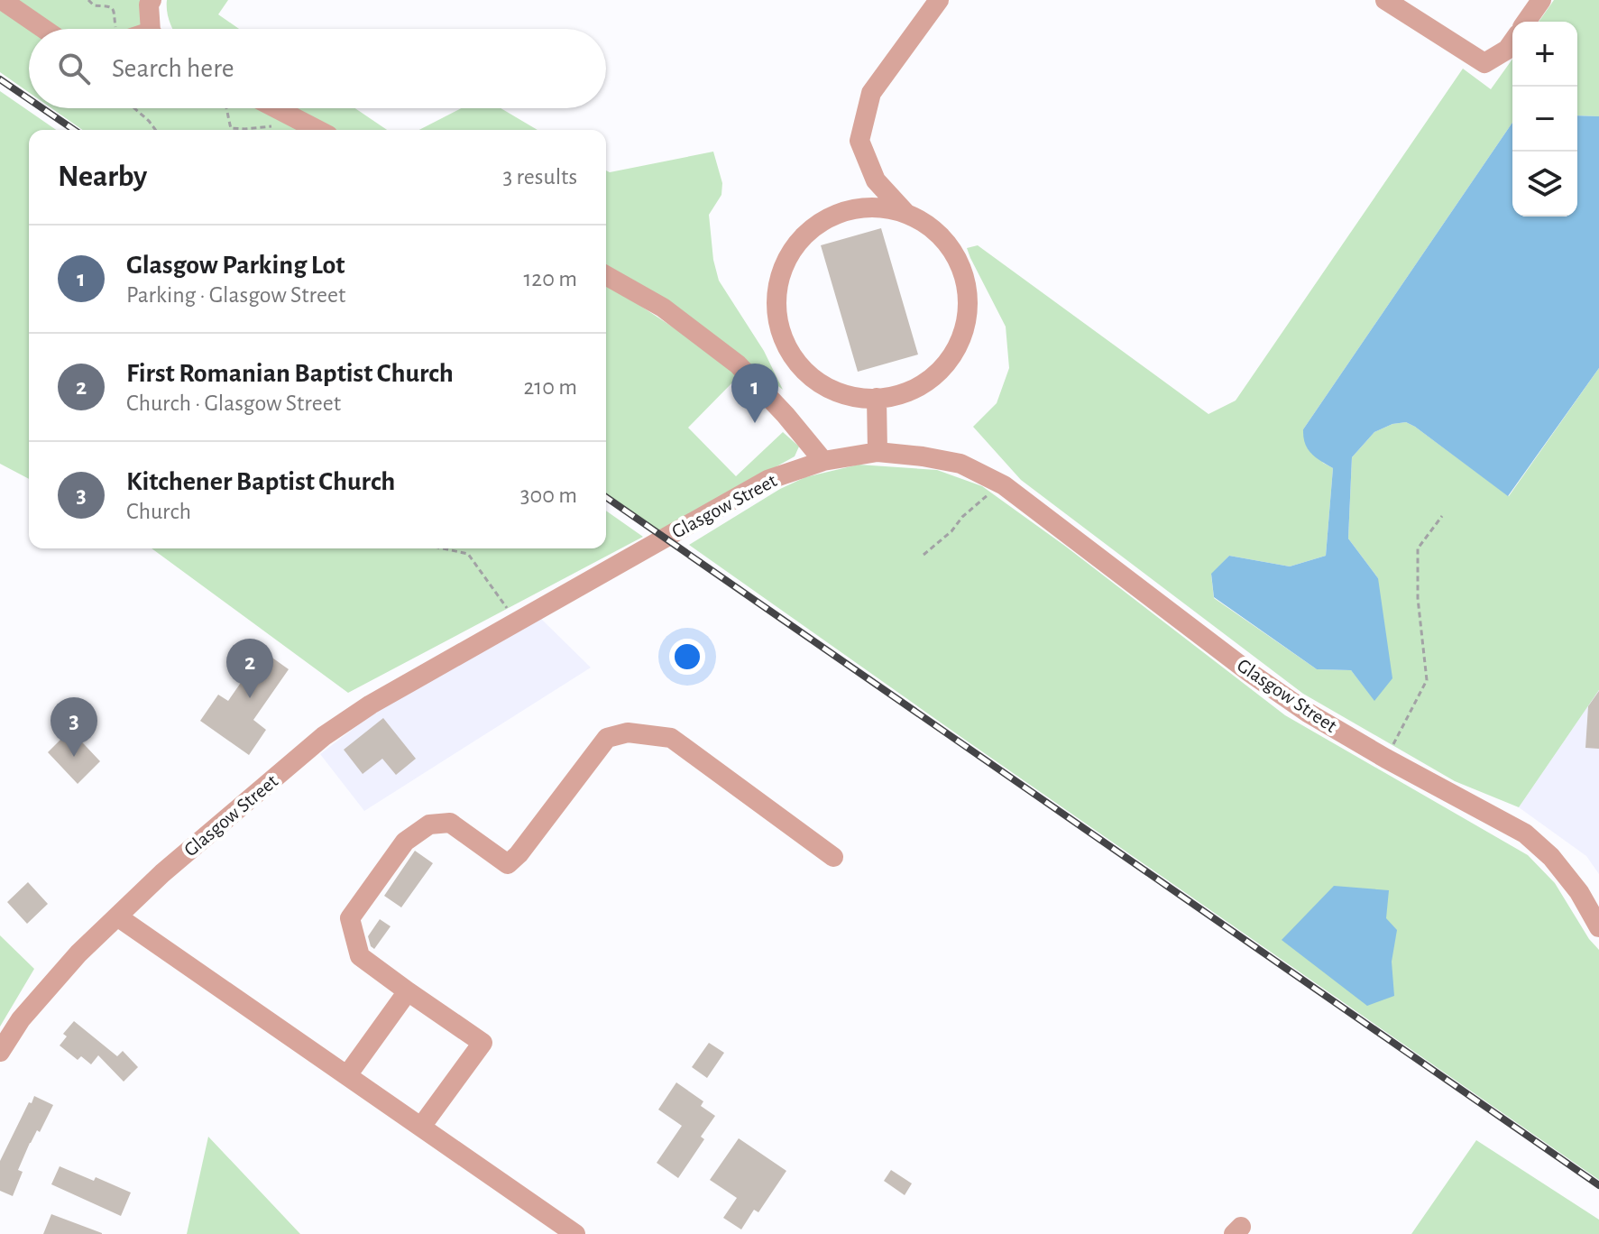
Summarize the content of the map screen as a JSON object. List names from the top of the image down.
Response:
{
  "streets": {
    "street": ["Glasgow Street"]
  },
  "page": {
    "map_buttons": ["+", "−"],
    "search": "Search here",
    "heading": ["Nearby", "3 results"],
    "list": [
      {
        "mark": "1",
        "name": "Glasgow Parking Lot",
        "note": "Parking · Glasgow Street",
        "value": "120 m"
      },
      {
        "mark": "2",
        "name": "First Romanian Baptist Church",
        "note": "Church · Glasgow Street",
        "value": "210 m"
      },
      {
        "mark": "3",
        "name": "Kitchener Baptist Church",
        "note": "Church",
        "value": "300 m"
      }
    ],
    "pins": ["1", "2", "3"]
  }
}
